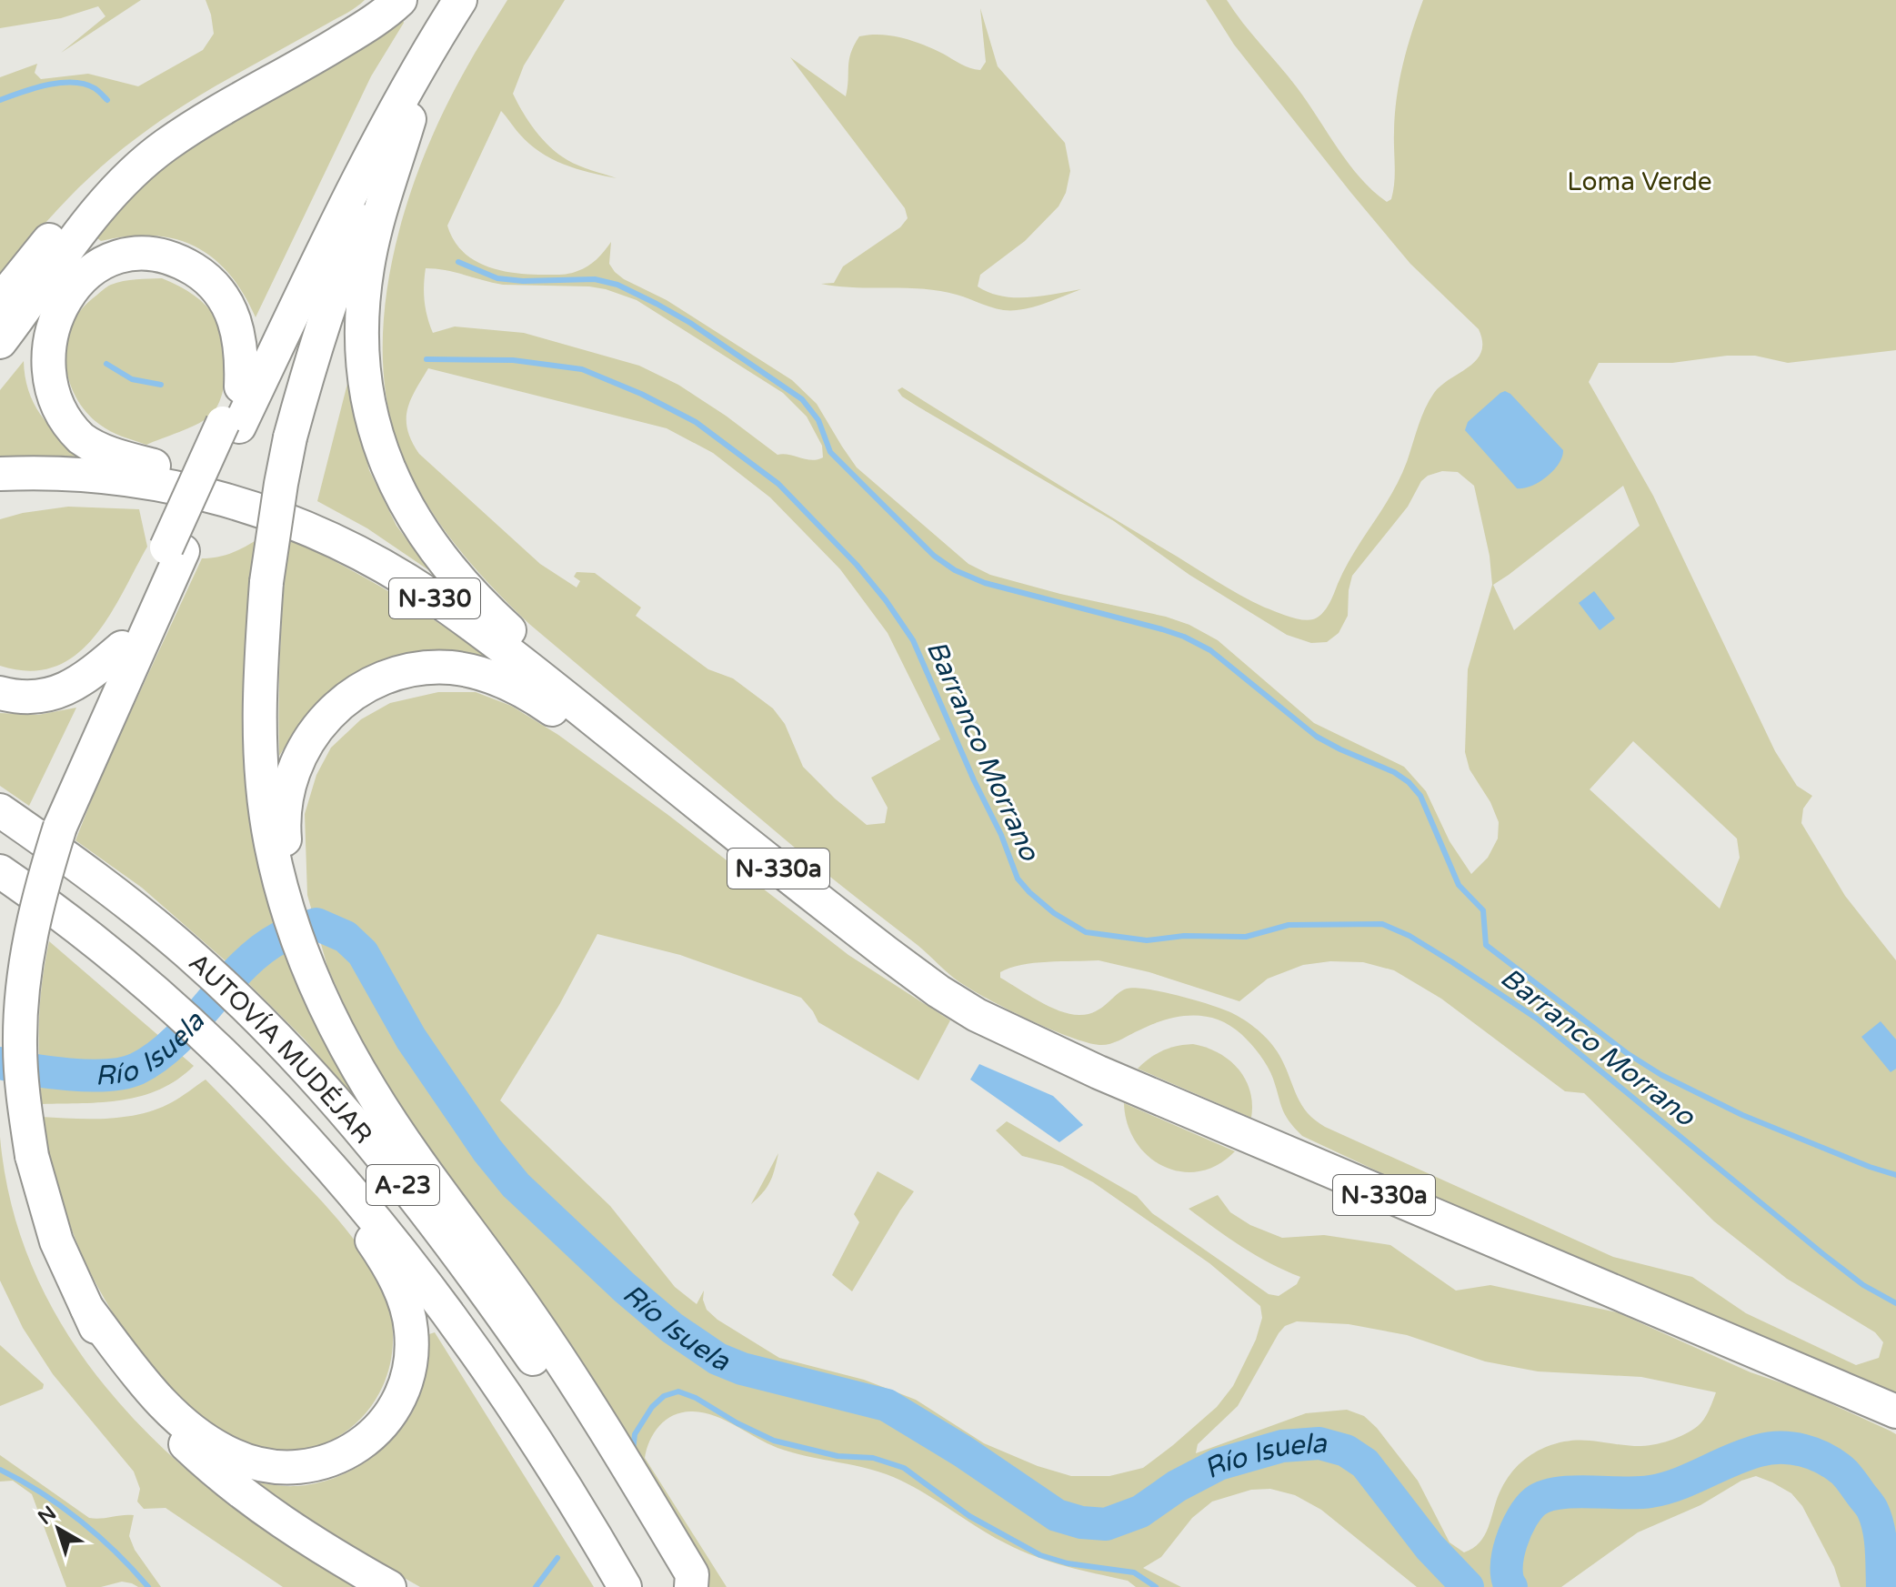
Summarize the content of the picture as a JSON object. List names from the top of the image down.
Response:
{
  "streets": {
    "highway": [
      "N-330",
      "N-330a",
      "AUTOVÍA MUDÉJAR",
      "A-23"
    ]
  },
  "crossings": [
    ["N-330", "N-330a"]
  ],
  "water": ["Barranco Morrano", "Río Isuela"],
  "parks": ["Loma Verde"],
  "north": "top left"
}
